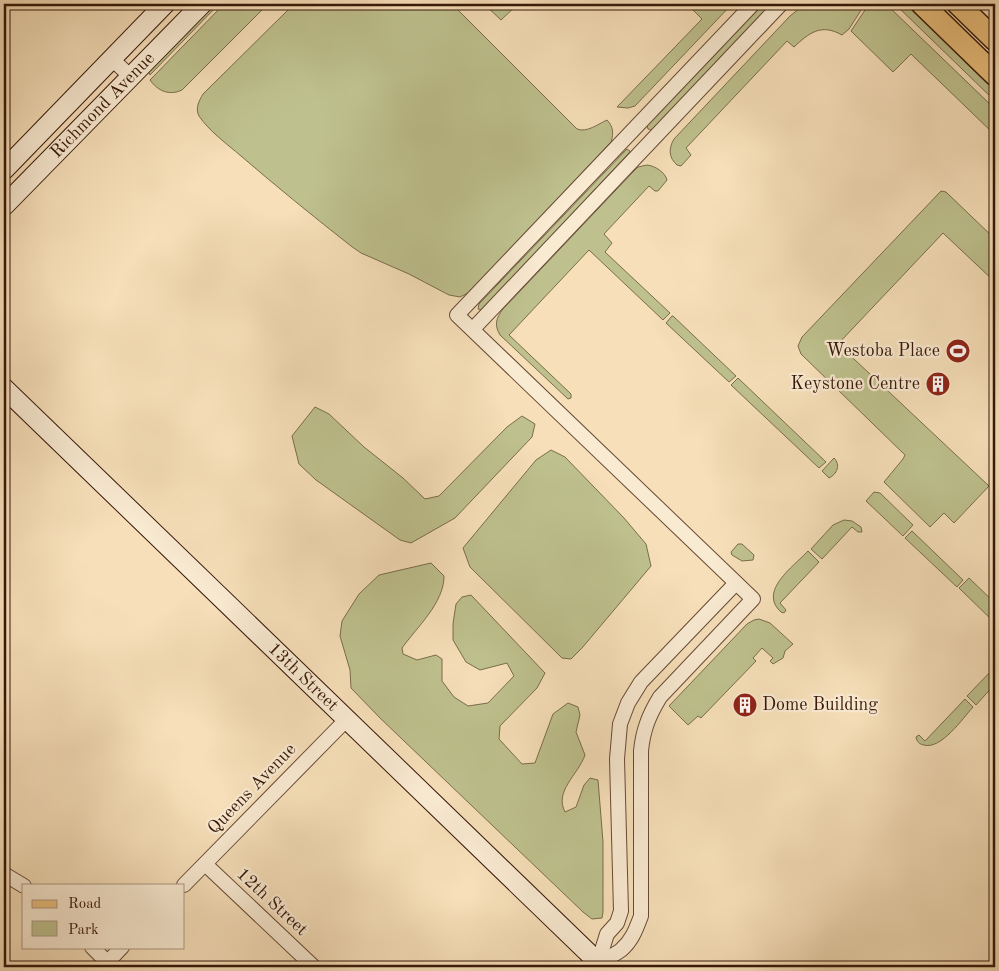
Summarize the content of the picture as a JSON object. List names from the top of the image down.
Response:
{
  "streets": {
    "street": [
      "Richmond Avenue",
      "13th Street",
      "Queens Avenue",
      "12th Street"
    ]
  },
  "crossings": [
    ["13th Street", "Queens Avenue"],
    ["Queens Avenue", "12th Street"]
  ],
  "places": {
    "sports": ["Westoba Place"],
    "building": ["Keystone Centre", "Dome Building"]
  },
  "legend": ["Road", "Park"]
}
